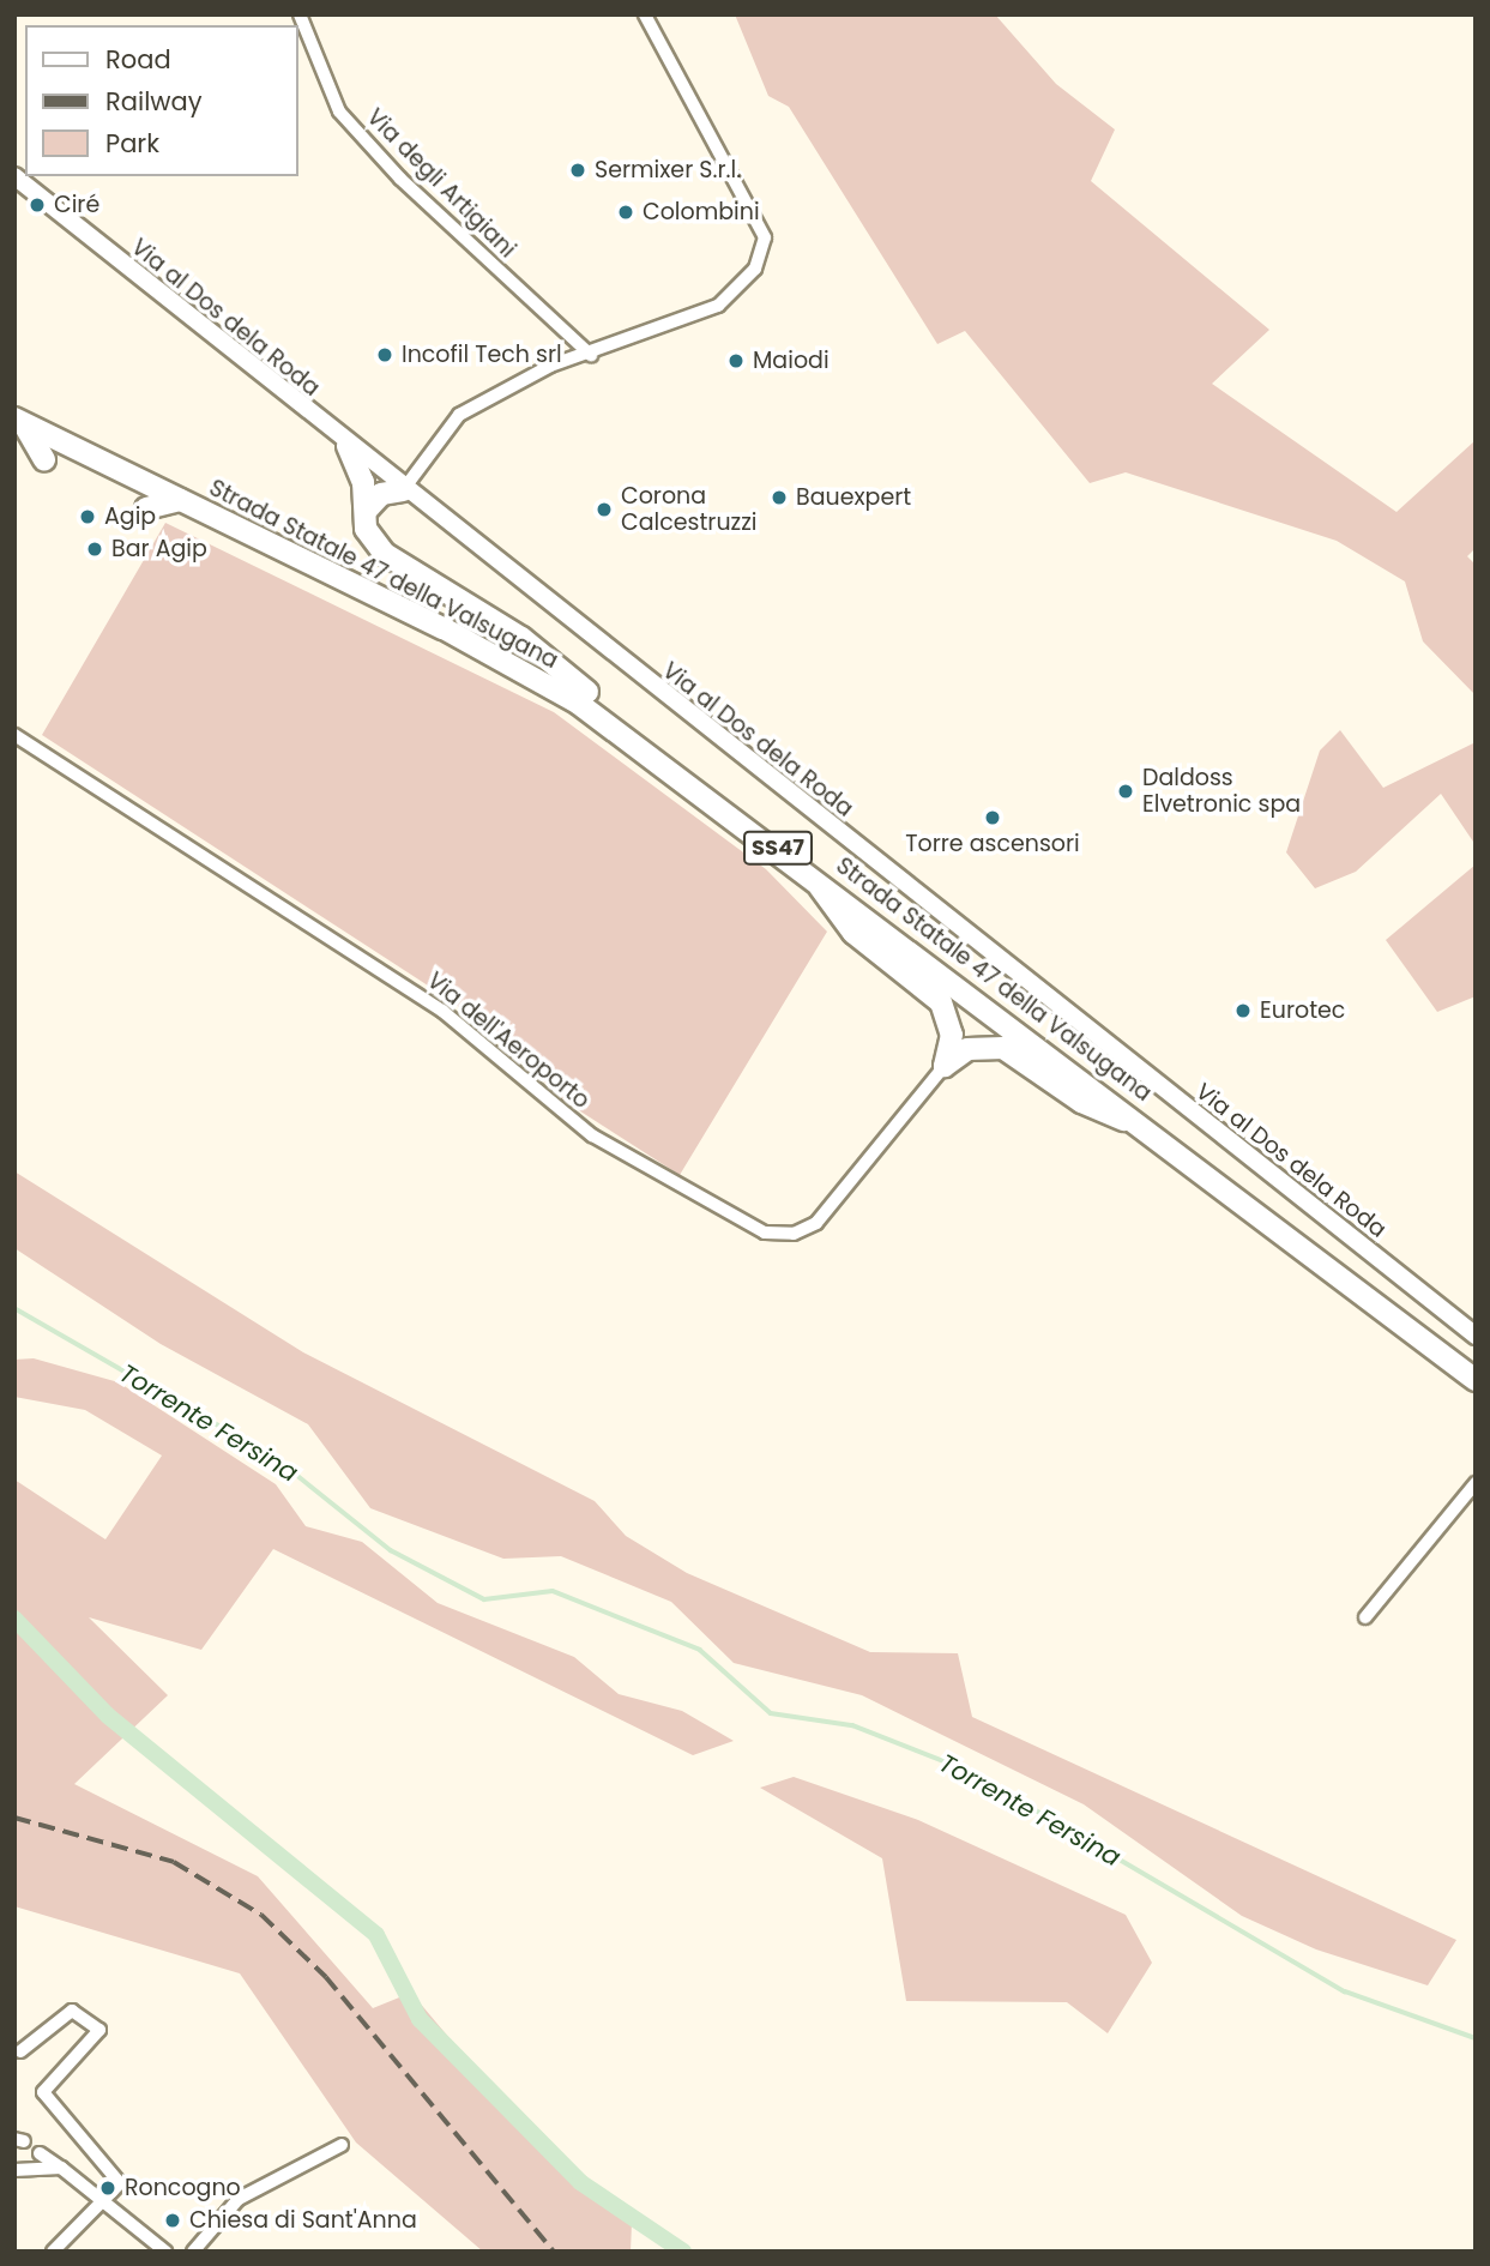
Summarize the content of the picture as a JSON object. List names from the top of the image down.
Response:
{
  "streets": {
    "highway": ["Strada Statale 47 della Valsugana", "SS47"],
    "main road": ["Via al Dos dela Roda"],
    "street": ["Via degli Artigiani", "Via dell'Aeroporto"]
  },
  "water": ["Torrente Fersina"],
  "places": [
    "Sermixer S.r.l.",
    "Ciré",
    "Colombini",
    "Incofil Tech srl",
    "Maiodi",
    "Bauexpert",
    "Corona Calcestruzzi",
    "Agip",
    "Bar Agip",
    "Daldoss Elvetronic spa",
    "Torre ascensori",
    "Eurotec",
    "Roncogno",
    "Chiesa di Sant'Anna"
  ],
  "legend": ["Road", "Railway", "Park"]
}
